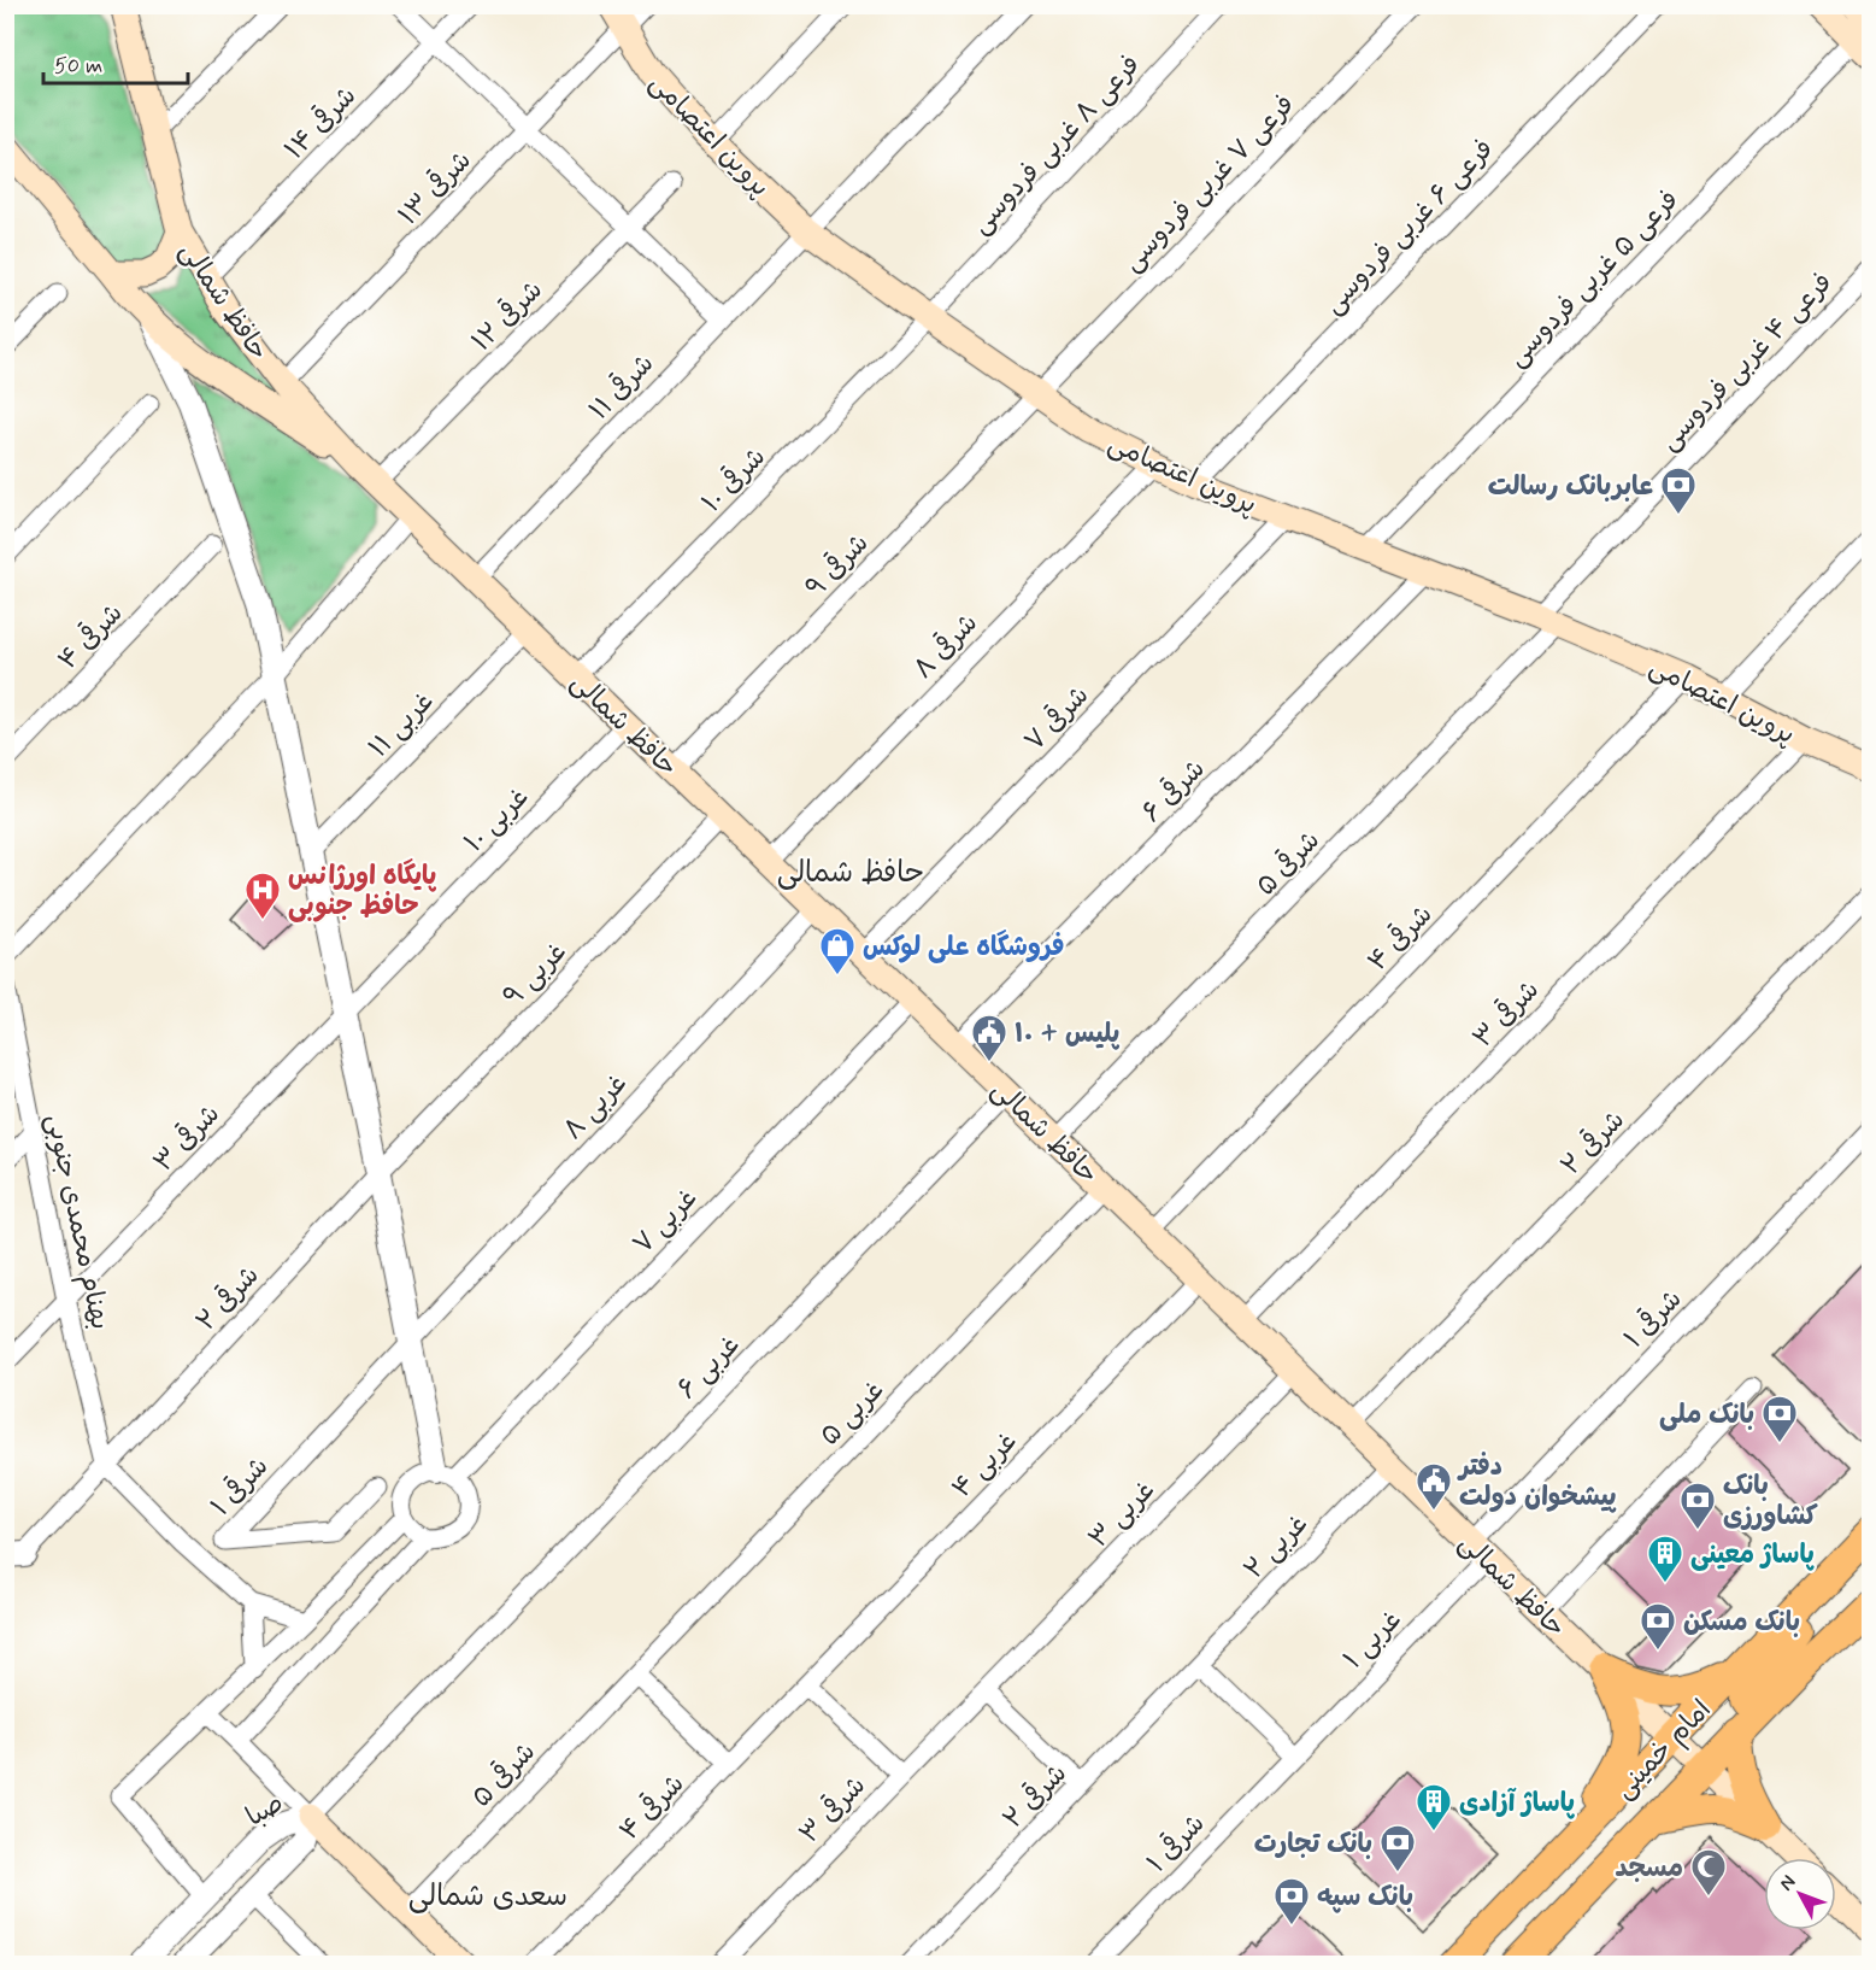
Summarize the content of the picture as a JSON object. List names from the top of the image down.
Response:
{
  "streets": {
    "main road": ["پروین اعتصامی", "حافظ شمالی", "امام خمینی"],
    "street": [
      "۱۴ شرقی",
      "فرعی ۸ غربی فردوسی",
      "فرعی ۷ غربی فردوسی",
      "۱۳ شرقی",
      "فرعی ۶ غربی فردوسی",
      "فرعی ۵ غربی فردوسی",
      "۱۲ شرقی",
      "فرعی ۴ غربی فردوسی",
      "۱۱ شرقی",
      "شرقی ۱۰",
      "شرقی ۹",
      "۴ شرقی",
      "۸ شرقی",
      "۷ شرقی",
      "۱۱ غربی",
      "۶ شرقی",
      "۱۰ غربی",
      "۵ شرقی",
      "۹ غربی",
      "۳ شرقی",
      "۸ غربی",
      "۲ شرقی",
      "۷ غربی",
      "بهنام محمدی جنوبی",
      "۱ شرقی",
      "۶ غربی",
      "۵ غربی",
      "۴ غربی",
      "۳ غربی",
      "۲ غربی",
      "۱ غربی",
      "صبا"
    ]
  },
  "crossings": [
    ["۱۴ شرقی", "حافظ شمالی"],
    ["پروین اعتصامی", "فرعی ۸ غربی فردوسی"],
    ["پروین اعتصامی", "فرعی ۷ غربی فردوسی"],
    ["پروین اعتصامی", "۱۳ شرقی"],
    ["پروین اعتصامی", "فرعی ۶ غربی فردوسی"],
    ["پروین اعتصامی", "فرعی ۵ غربی فردوسی"],
    ["پروین اعتصامی", "فرعی ۴ غربی فردوسی"],
    ["پروین اعتصامی", "۱۱ شرقی"],
    ["پروین اعتصامی", "شرقی ۱۰"],
    ["پروین اعتصامی", "شرقی ۹"],
    ["پروین اعتصامی", "۴ شرقی"],
    ["پروین اعتصامی", "۸ شرقی"],
    ["پروین اعتصامی", "۷ شرقی"],
    ["پروین اعتصامی", "۶ شرقی"],
    ["پروین اعتصامی", "۵ شرقی"],
    ["پروین اعتصامی", "۳ شرقی"],
    ["فرعی ۸ غربی فردوسی", "شرقی ۱۰"],
    ["فرعی ۷ غربی فردوسی", "شرقی ۹"],
    ["۱۳ شرقی", "حافظ شمالی"],
    ["حافظ شمالی", "۱۲ شرقی"],
    ["حافظ شمالی", "۱۱ شرقی"],
    ["حافظ شمالی", "شرقی ۱۰"],
    ["حافظ شمالی", "شرقی ۹"],
    ["حافظ شمالی", "۴ شرقی"],
    ["حافظ شمالی", "۸ شرقی"],
    ["حافظ شمالی", "۷ شرقی"],
    ["حافظ شمالی", "۱۱ غربی"],
    ["حافظ شمالی", "۶ شرقی"],
    ["حافظ شمالی", "۱۰ غربی"],
    ["حافظ شمالی", "۵ شرقی"],
    ["حافظ شمالی", "۹ غربی"],
    ["حافظ شمالی", "۳ شرقی"],
    ["حافظ شمالی", "۸ غربی"],
    ["حافظ شمالی", "۲ شرقی"],
    ["حافظ شمالی", "۷ غربی"],
    ["حافظ شمالی", "۱ شرقی"],
    ["حافظ شمالی", "۶ غربی"],
    ["حافظ شمالی", "۵ غربی"],
    ["حافظ شمالی", "۴ غربی"],
    ["حافظ شمالی", "۳ غربی"],
    ["حافظ شمالی", "۲ غربی"],
    ["حافظ شمالی", "۱ غربی"],
    ["حافظ شمالی", "امام خمینی"],
    ["فرعی ۴ غربی فردوسی", "۵ شرقی"],
    ["۴ شرقی", "۴ غربی"],
    ["۱۰ غربی", "۳ شرقی"],
    ["۵ شرقی", "۵ غربی"],
    ["۹ غربی", "۲ شرقی"],
    ["۳ شرقی", "بهنام محمدی جنوبی"],
    ["۳ شرقی", "۳ غربی"],
    ["۸ غربی", "۱ شرقی"],
    ["۲ شرقی", "بهنام محمدی جنوبی"],
    ["۲ شرقی", "۲ غربی"],
    ["۱ شرقی", "۱ غربی"],
    ["۶ غربی", "صبا"]
  ],
  "districts": ["حافظ شمالی", "سعدی شمالی"],
  "places": {
    "bank": [
      "عابربانک رسالت",
      "بانک ملی",
      "بانک کشاورزی",
      "بانک مسکن",
      "بانک تجارت",
      "بانک سپه"
    ],
    "hospital": ["پایگاه اورژانس حافظ جنوبی"],
    "shop": ["فروشگاه علی لوکس"],
    "public building": ["پلیس + ۱۰", "دفتر پیشخوان دولت"],
    "building": ["پاساژ معینی", "پاساژ آزادی"],
    "mosque": ["مسجد"]
  },
  "scale_bar": "50 m",
  "north": "top left"
}
